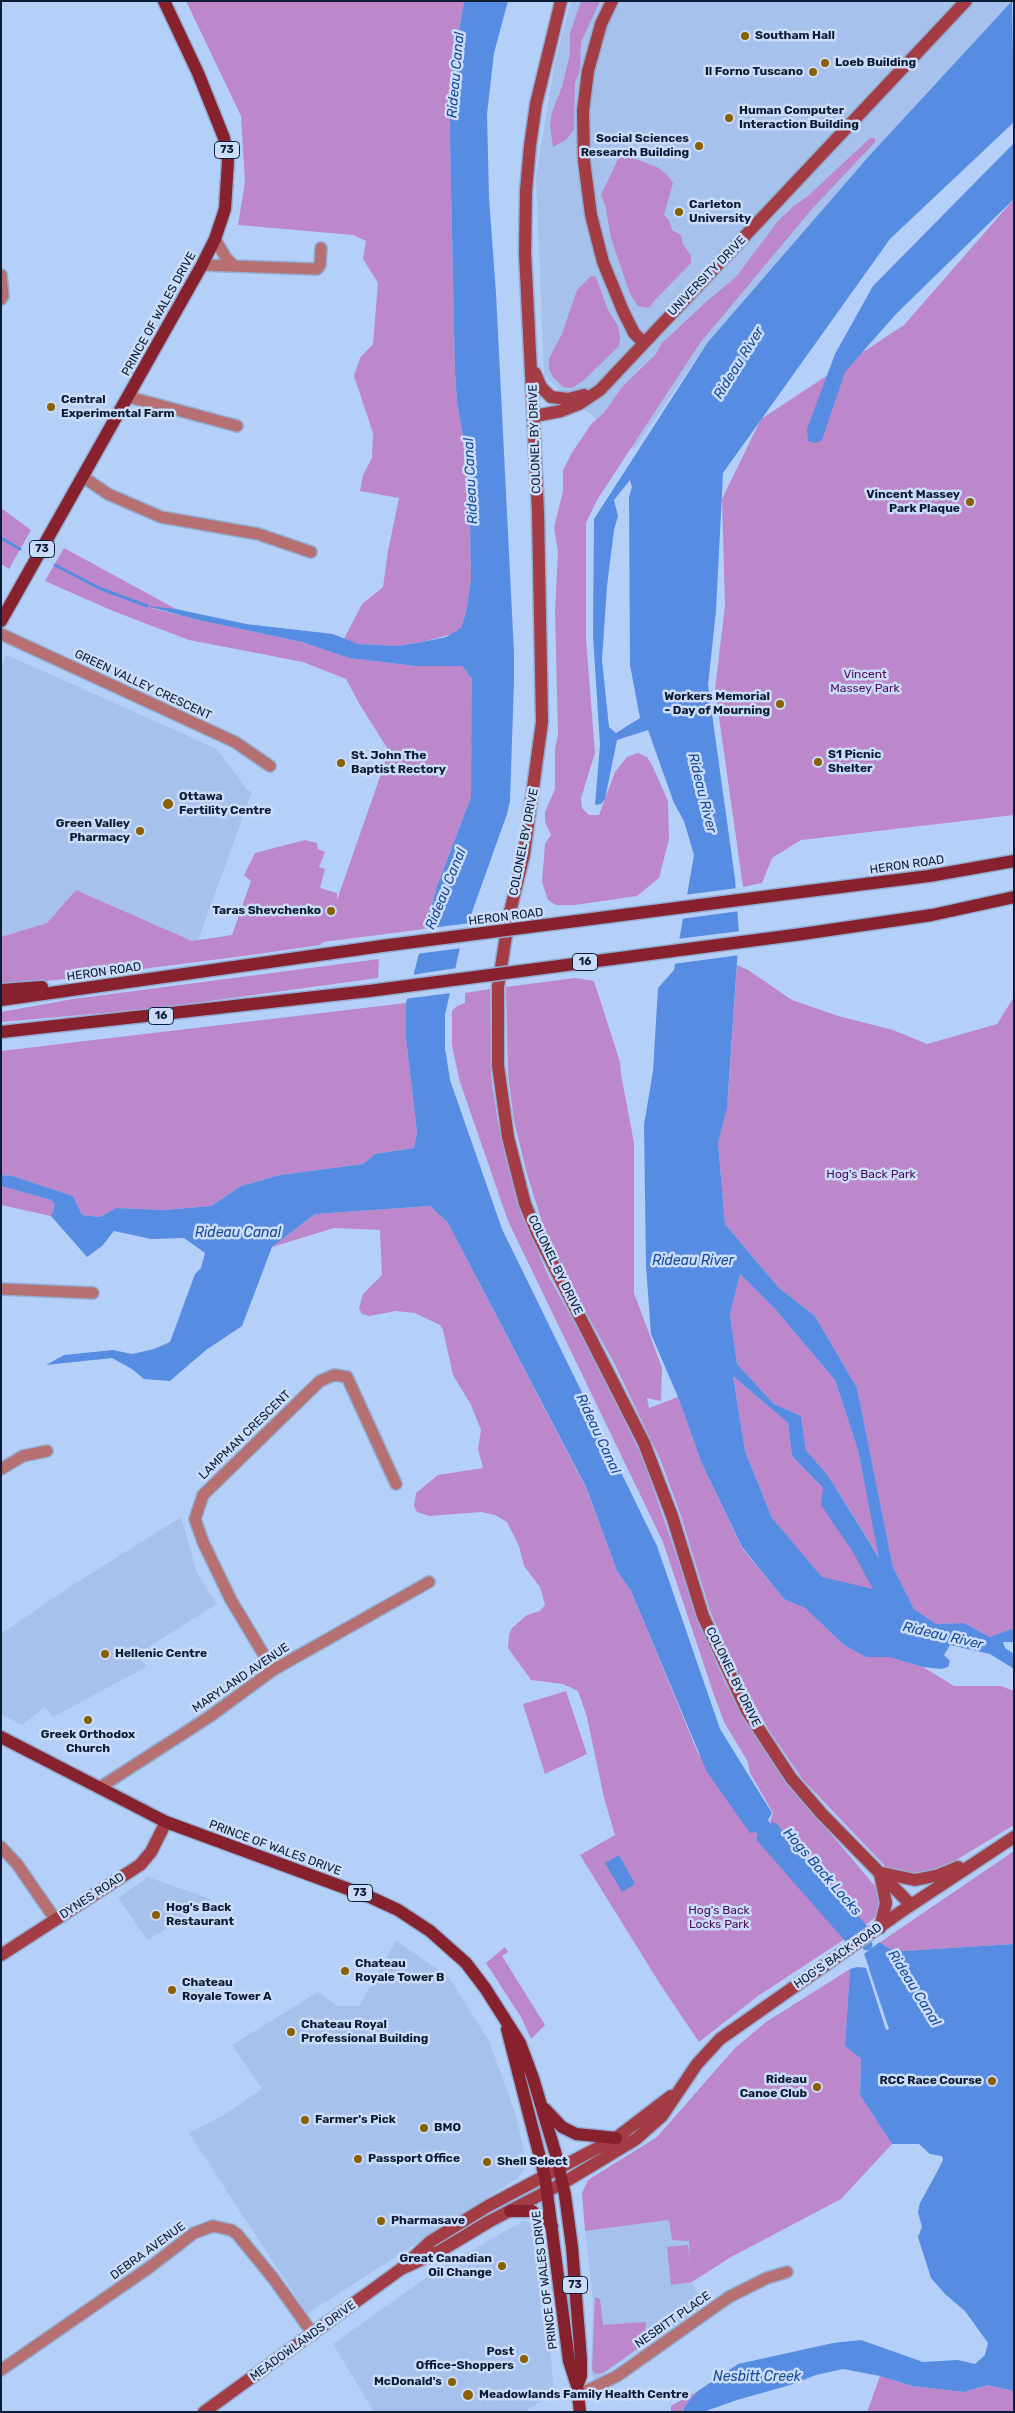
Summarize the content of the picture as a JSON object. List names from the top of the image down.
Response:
{
  "streets": {
    "main road": [
      "73",
      "UNIVERSITY DRIVE",
      "PRINCE OF WALES DRIVE",
      "COLONEL BY DRIVE",
      "HERON ROAD",
      "16",
      "DYNES ROAD",
      "HOG'S BACK ROAD",
      "MEADOWLANDS DRIVE"
    ],
    "street": [
      "GREEN VALLEY CRESCENT",
      "LAMPMAN CRESCENT",
      "MARYLAND AVENUE",
      "DEBRA AVENUE",
      "NESBITT PLACE"
    ]
  },
  "crossings": [
    ["UNIVERSITY DRIVE", "COLONEL BY DRIVE"],
    ["PRINCE OF WALES DRIVE", "MARYLAND AVENUE"],
    ["PRINCE OF WALES DRIVE", "DYNES ROAD"],
    ["PRINCE OF WALES DRIVE", "HOG'S BACK ROAD"],
    ["PRINCE OF WALES DRIVE", "NESBITT PLACE"],
    ["PRINCE OF WALES DRIVE", "MEADOWLANDS DRIVE"],
    ["COLONEL BY DRIVE", "HOG'S BACK ROAD"],
    ["LAMPMAN CRESCENT", "MARYLAND AVENUE"],
    ["HOG'S BACK ROAD", "MEADOWLANDS DRIVE"],
    ["DEBRA AVENUE", "MEADOWLANDS DRIVE"]
  ],
  "water": [
    "Rideau Canal",
    "Rideau River",
    "Hogs Back Locks",
    "Nesbitt Creek"
  ],
  "parks": ["Vincent Massey Park", "Hog's Back Park", "Hog's Back Locks Park"],
  "places": [
    "Southam Hall",
    "Loeb Building",
    "Il Forno Tuscano",
    "Human Computer Interaction Building",
    "Social Sciences Research Building",
    "Carleton University",
    "Central Experimental Farm",
    "Vincent Massey Park Plaque",
    "Workers Memorial - Day of Mourning",
    "S1 Picnic Shelter",
    "St. John The Baptist Rectory",
    "Ottawa Fertility Centre",
    "Green Valley Pharmacy",
    "Taras Shevchenko",
    "Hellenic Centre",
    "Greek Orthodox Church",
    "Hog's Back Restaurant",
    "Chateau Royale Tower B",
    "Chateau Royale Tower A",
    "Chateau Royal Professional Building",
    "RCC Race Course",
    "Rideau Canoe Club",
    "Farmer's Pick",
    "BMO",
    "Passport Office",
    "Shell Select",
    "Pharmasave",
    "Great Canadian Oil Change",
    "Post Office-Shoppers",
    "McDonald's",
    "Meadowlands Family Health Centre"
  ]
}
